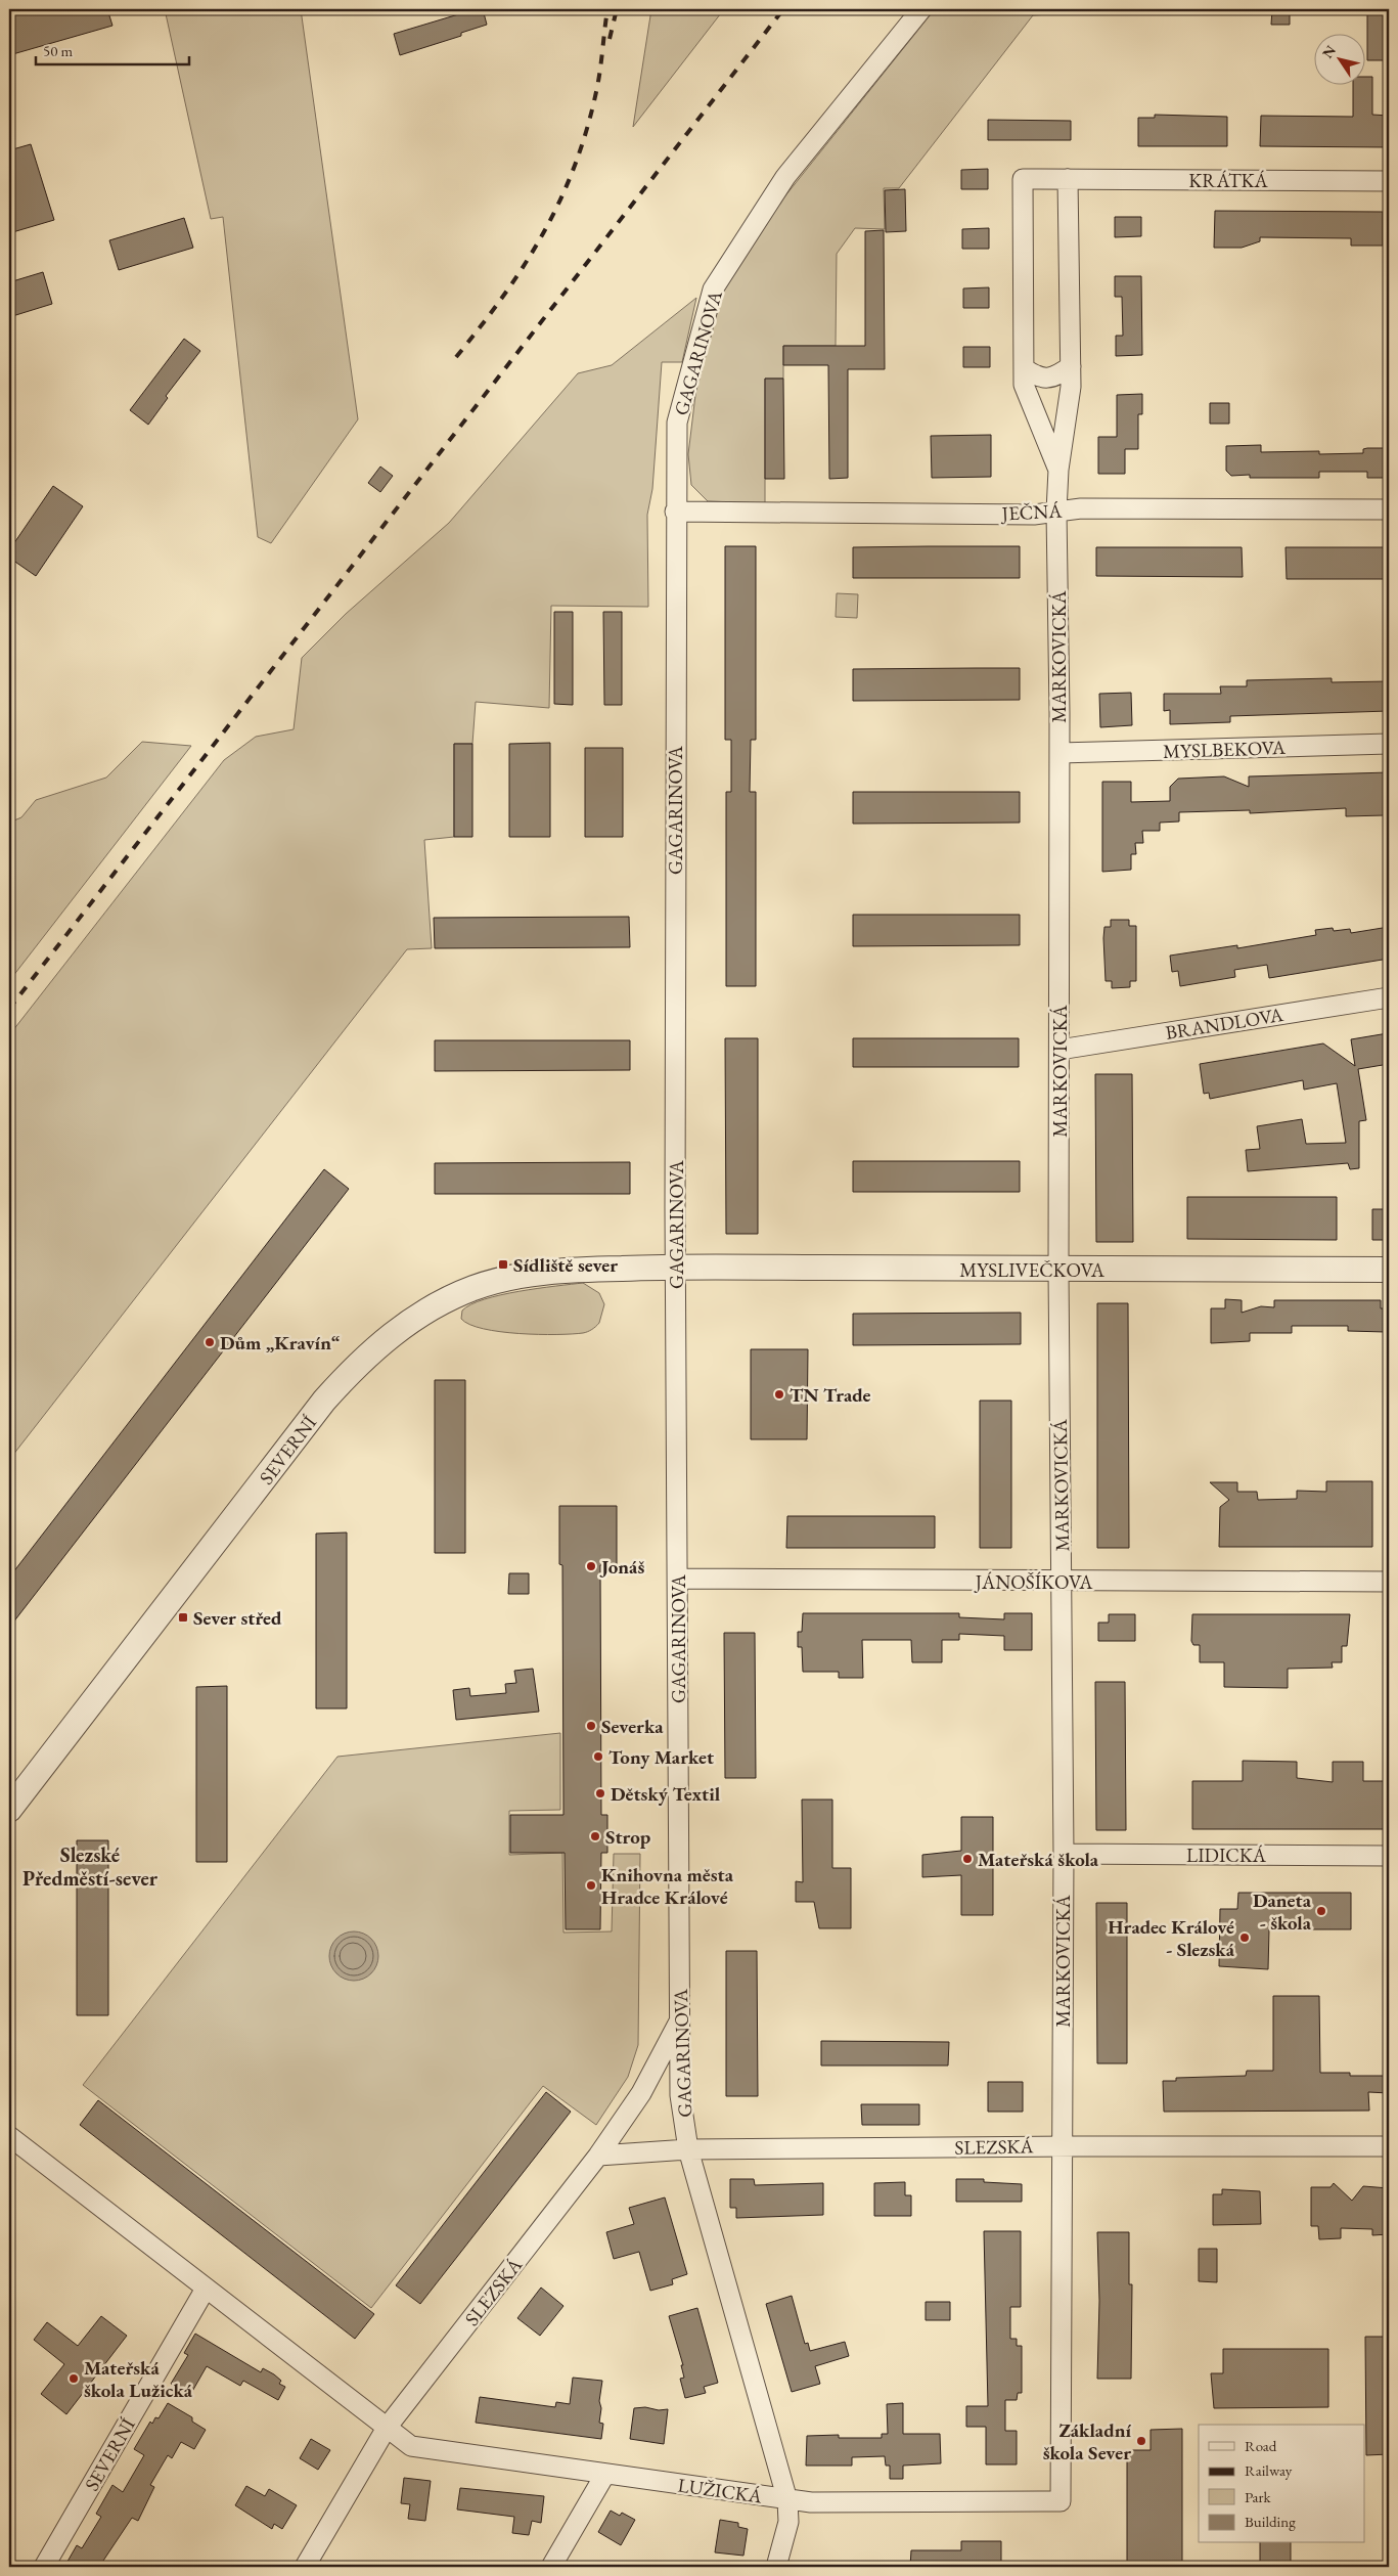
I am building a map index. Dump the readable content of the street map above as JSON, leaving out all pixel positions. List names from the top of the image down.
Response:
{
  "streets": {
    "street": [
      "KRÁTKÁ",
      "GAGARINOVA",
      "JEČNÁ",
      "MARKOVICKÁ",
      "MYSLBEKOVA",
      "BRANDLOVA",
      "MYSLIVEČKOVA",
      "SEVERNÍ",
      "JÁNOŠÍKOVA",
      "LIDICKÁ",
      "SLEZSKÁ",
      "LUŽICKÁ"
    ]
  },
  "crossings": [
    ["KRÁTKÁ", "MARKOVICKÁ"],
    ["GAGARINOVA", "JEČNÁ"],
    ["GAGARINOVA", "MYSLIVEČKOVA"],
    ["GAGARINOVA", "SEVERNÍ"],
    ["GAGARINOVA", "JÁNOŠÍKOVA"],
    ["GAGARINOVA", "SLEZSKÁ"],
    ["GAGARINOVA", "LUŽICKÁ"],
    ["JEČNÁ", "MARKOVICKÁ"],
    ["MARKOVICKÁ", "MYSLBEKOVA"],
    ["MARKOVICKÁ", "BRANDLOVA"],
    ["MARKOVICKÁ", "MYSLIVEČKOVA"],
    ["MARKOVICKÁ", "JÁNOŠÍKOVA"],
    ["MARKOVICKÁ", "LIDICKÁ"],
    ["MARKOVICKÁ", "SLEZSKÁ"],
    ["MARKOVICKÁ", "LUŽICKÁ"],
    ["MYSLIVEČKOVA", "SEVERNÍ"],
    ["SLEZSKÁ", "LUŽICKÁ"]
  ],
  "districts": ["Slezské Předměstí-sever"],
  "places": {
    "transit": ["Sídliště sever", "Sever střed"],
    "other": [
      "Dům „Kravín“",
      "TN Trade",
      "Jonáš",
      "Severka",
      "Tony Market",
      "Dětský Textil",
      "Strop",
      "Mateřská škola",
      "Knihovna města Hradce Králové",
      "Daneta - škola",
      "Hradec Králové - Slezská",
      "Mateřská škola Lužická",
      "Základní škola Sever"
    ]
  },
  "legend": [
    "Road",
    "Railway",
    "Park",
    "Building"
  ],
  "scale_bar": "50 m",
  "north": "top left"
}
